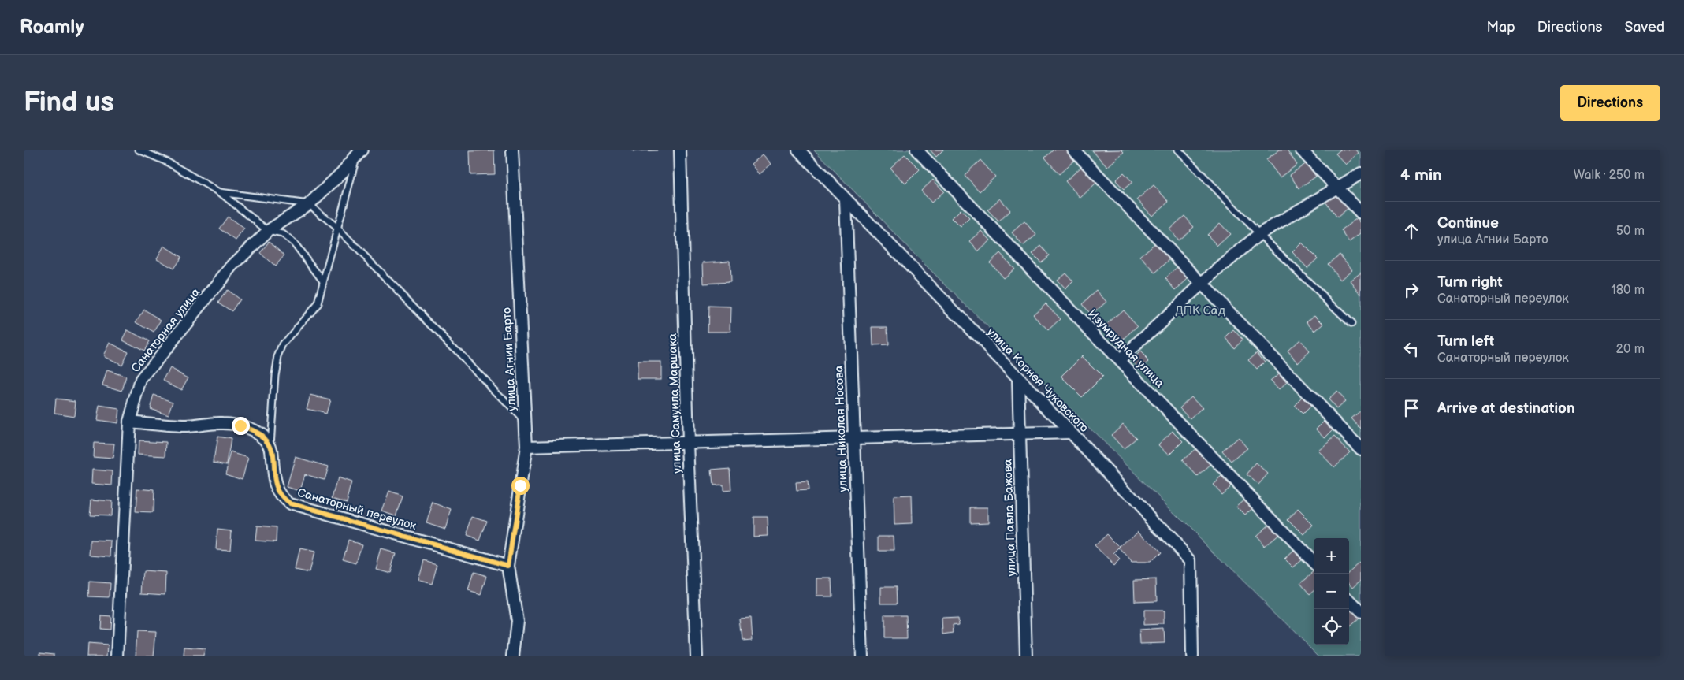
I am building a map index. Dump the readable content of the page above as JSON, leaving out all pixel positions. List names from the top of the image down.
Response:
{
  "streets": {
    "street": [
      "Санаторная улица",
      "Изумрудная улица",
      "улица Агнии Барто",
      "улица Корнея Чуковского",
      "улица Самуила Маршака",
      "улица Николая Носова",
      "Санаторный переулок",
      "улица Павла Бажова"
    ]
  },
  "crossings": [
    ["улица Агнии Барто", "Санаторный переулок"],
    ["улица Корнея Чуковского", "улица Николая Носова"],
    ["улица Корнея Чуковского", "улица Павла Бажова"]
  ],
  "parks": ["ДПК Сад"],
  "page": {
    "header": "Roamly",
    "nav": ["Map", "Directions", "Saved"],
    "buttons": "Directions",
    "title": "Find us",
    "heading": ["4 min", "Walk · 250 m"],
    "list": [
      ["Continue", "улица Агнии Барто", "50 m"],
      ["Turn right", "Санаторный переулок", "180 m"],
      ["Turn left", "Санаторный переулок", "20 m"],
      "Arrive at destination"
    ],
    "map_buttons": ["+", "−"]
  }
}
